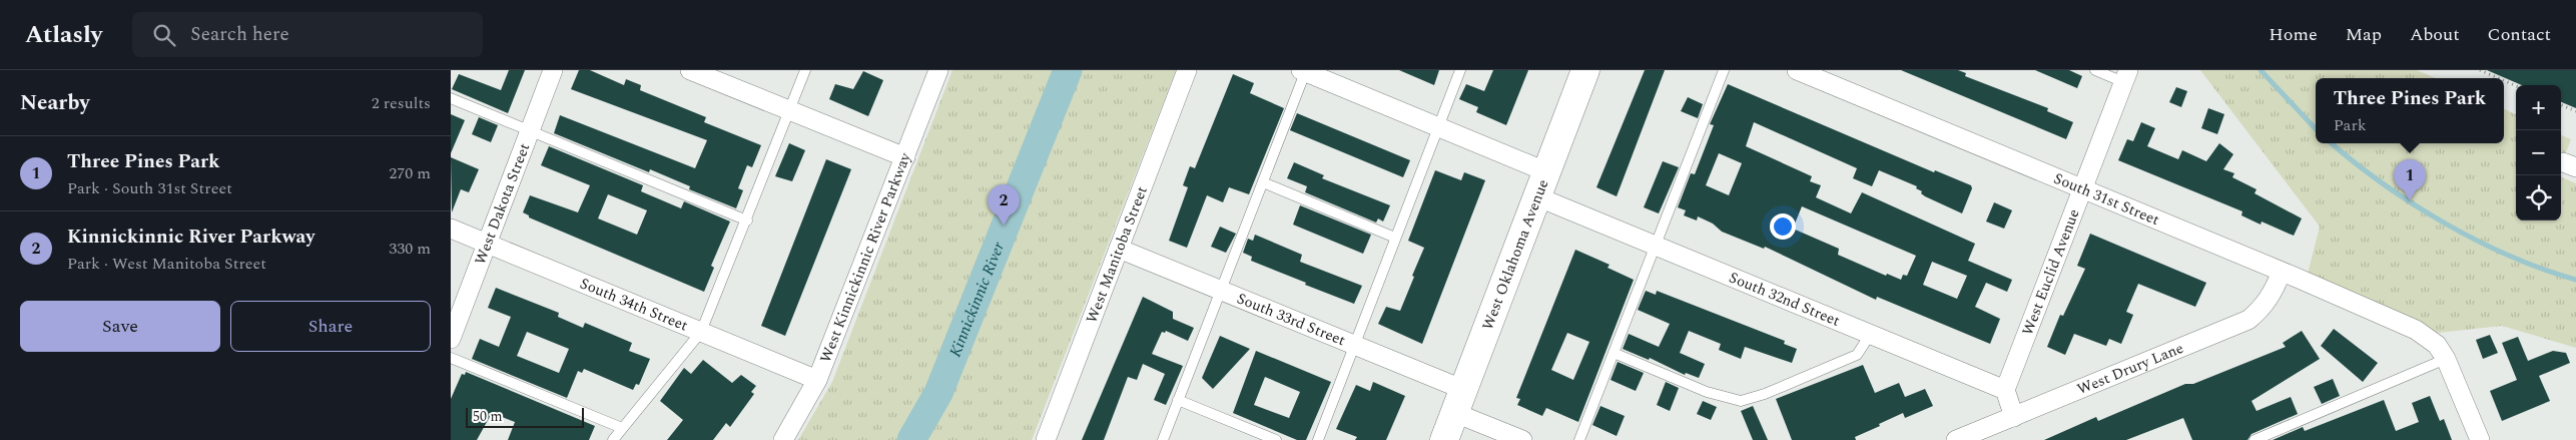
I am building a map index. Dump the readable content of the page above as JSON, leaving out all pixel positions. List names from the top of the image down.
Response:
{
  "streets": {
    "main road": ["West Oklahoma Avenue"],
    "street": [
      "South 31st Street",
      "West Dakota Street",
      "West Manitoba Street",
      "West Kinnickinnic River Parkway",
      "West Euclid Avenue",
      "South 32nd Street",
      "South 34th Street",
      "South 33rd Street",
      "West Drury Lane"
    ]
  },
  "crossings": [
    ["South 31st Street", "West Euclid Avenue"],
    ["South 31st Street", "West Drury Lane"],
    ["West Dakota Street", "South 34th Street"],
    ["West Oklahoma Avenue", "South 32nd Street"],
    ["West Oklahoma Avenue", "South 33rd Street"],
    ["West Manitoba Street", "South 33rd Street"],
    ["West Kinnickinnic River Parkway", "South 34th Street"],
    ["West Euclid Avenue", "South 32nd Street"]
  ],
  "water": ["Kinnickinnic River"],
  "scale_bar": "50 m",
  "page": {
    "header": "Atlasly",
    "search": "Search here",
    "nav": [
      "Home",
      "Map",
      "About",
      "Contact"
    ],
    "heading": ["Nearby", "2 results"],
    "popup": ["Three Pines Park", "Park"],
    "map_buttons": ["+", "−"],
    "list": [
      {
        "mark": "1",
        "name": "Three Pines Park",
        "note": "Park · South 31st Street",
        "value": "270 m"
      },
      {
        "mark": "2",
        "name": "Kinnickinnic River Parkway",
        "note": "Park · West Manitoba Street",
        "value": "330 m"
      }
    ],
    "pins": ["1", "2"],
    "buttons": ["Save", "Share"],
    "scale": "50 m"
  }
}
